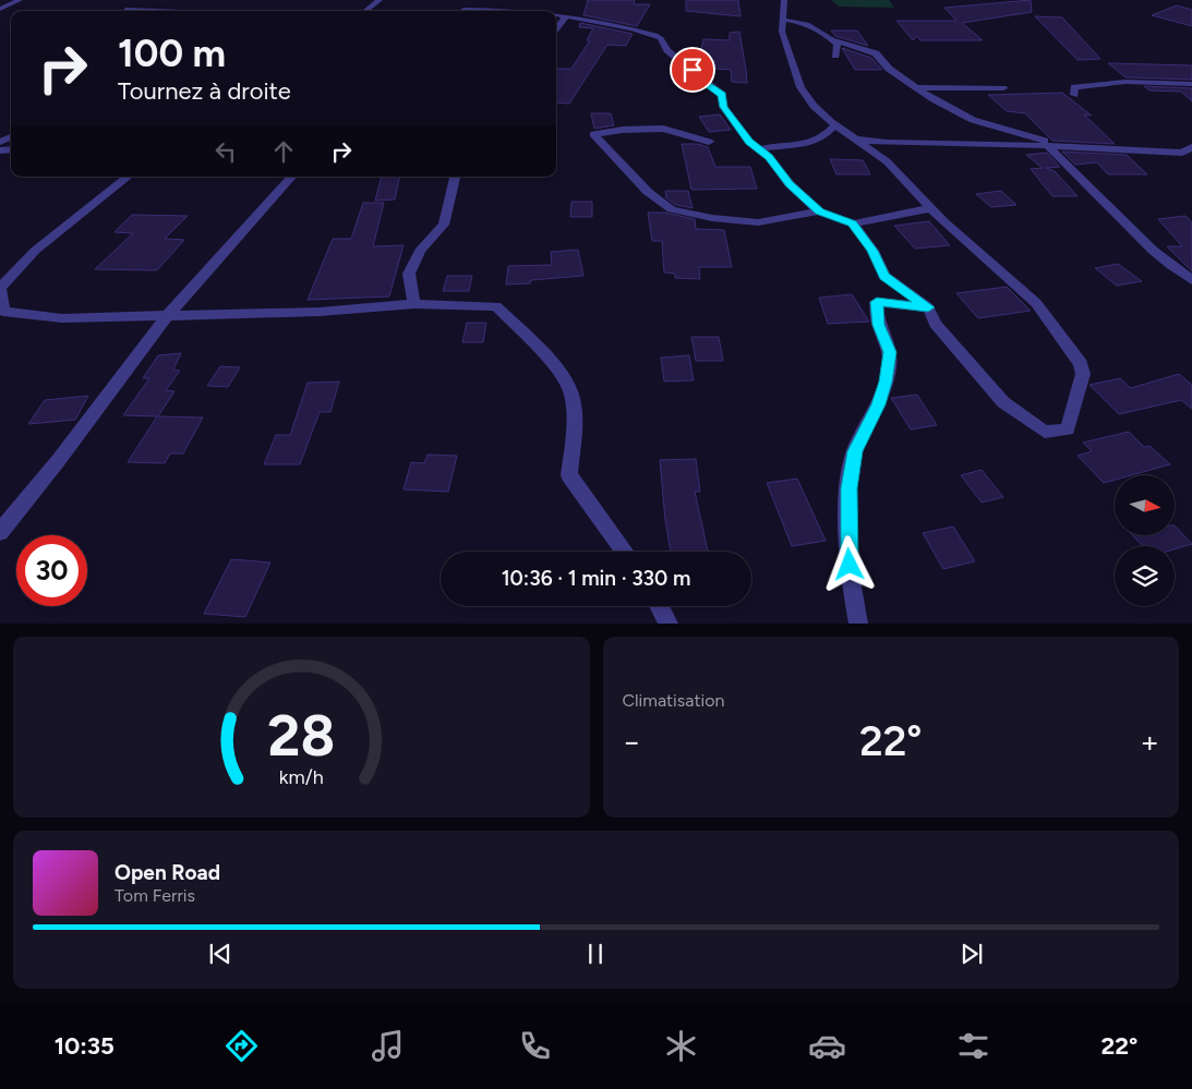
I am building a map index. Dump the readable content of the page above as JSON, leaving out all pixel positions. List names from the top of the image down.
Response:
{
  "north": "right",
  "page": {
    "turn": ["100 m", "Tournez à droite"],
    "limit": "30",
    "trip": "10:36 · 1 min · 330 m",
    "tile": "Climatisation",
    "heat": ["−", "22°", "+"],
    "song": ["Open Road", "Tom Ferris"],
    "tabs": ["10:35", "22°"],
    "gauge": ["28", "km/h"]
  }
}
